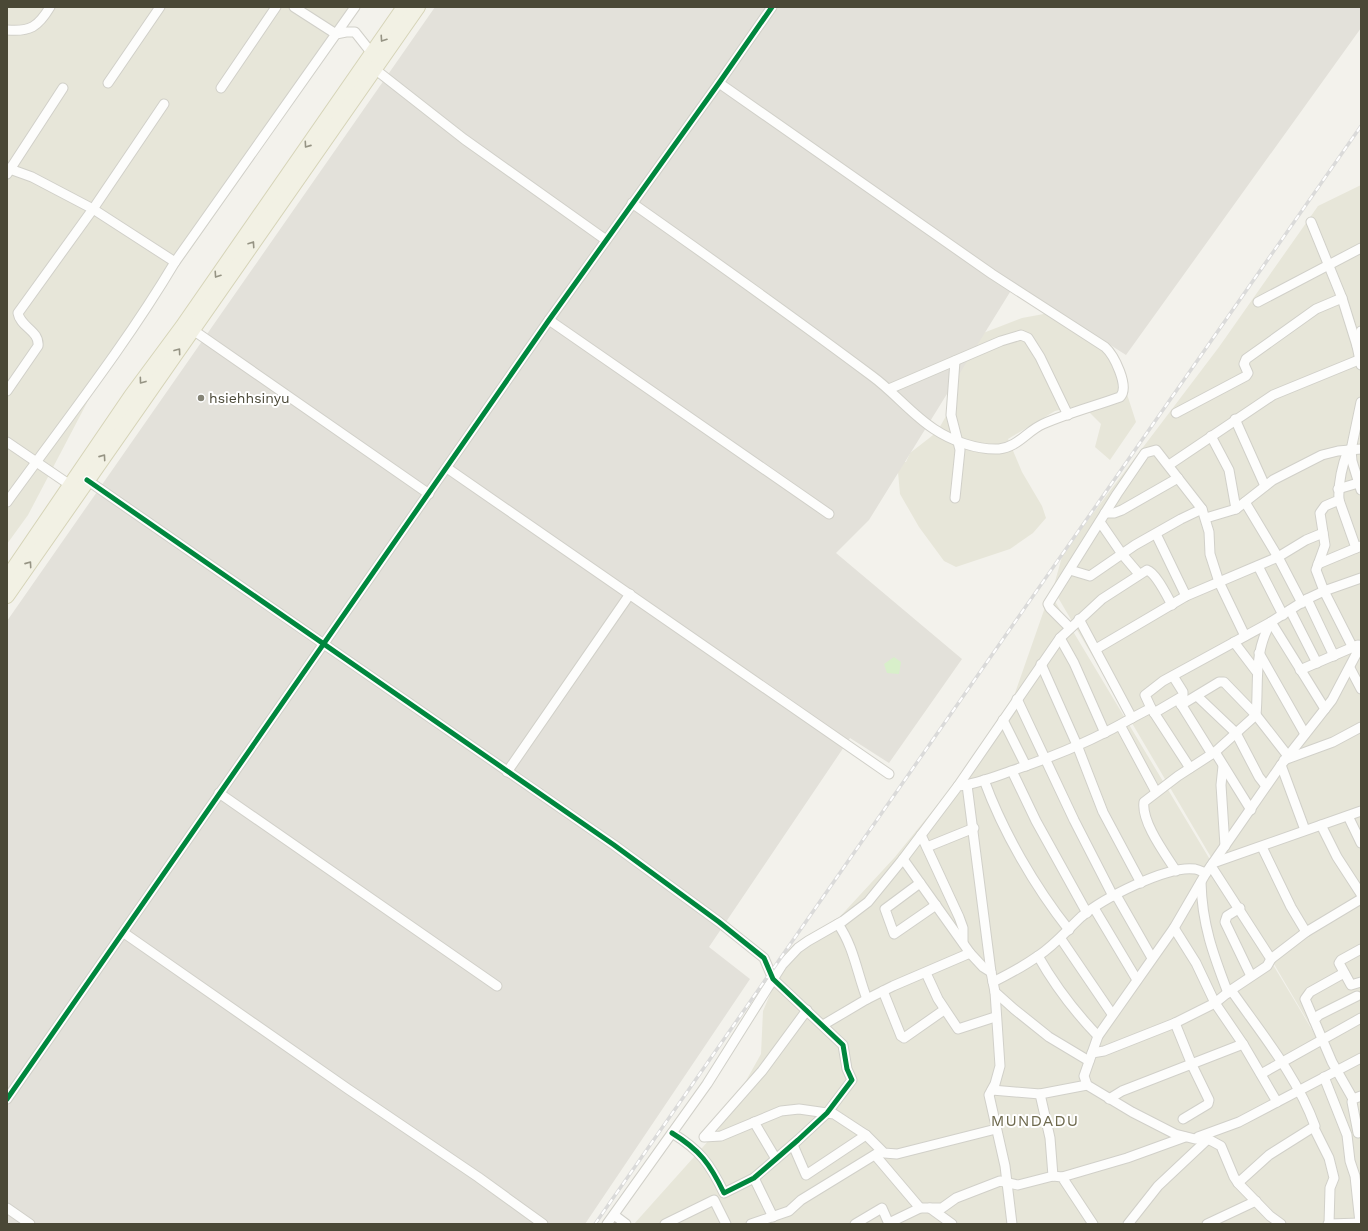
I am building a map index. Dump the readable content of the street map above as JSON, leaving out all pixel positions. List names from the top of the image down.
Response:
{
  "districts": ["MUNDADU"],
  "places": ["hsiehhsinyu"]
}
